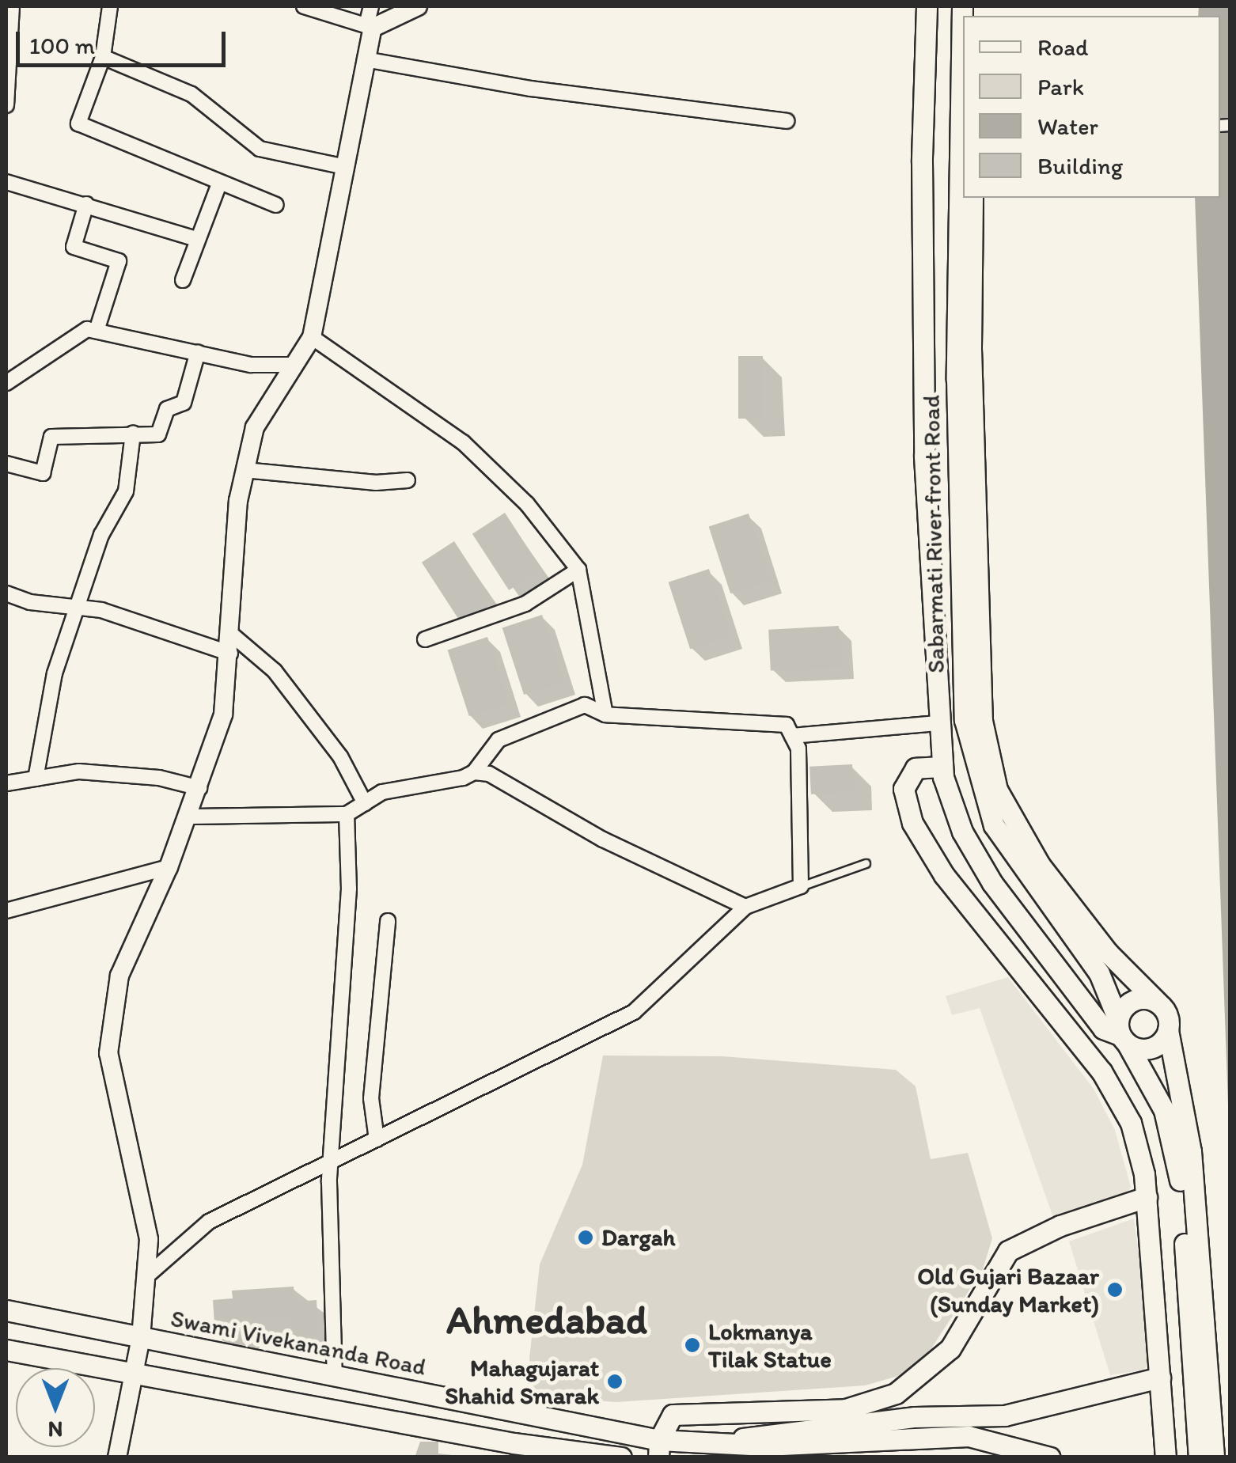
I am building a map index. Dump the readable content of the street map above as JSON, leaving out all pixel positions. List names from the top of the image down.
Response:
{
  "streets": {
    "main road": ["Sabarmati River front Road", "Swami Vivekananda Road"]
  },
  "districts": ["Ahmedabad"],
  "places": [
    "Dargah",
    "Old Gujari Bazaar (Sunday Market)",
    "Lokmanya Tilak Statue",
    "Mahagujarat Shahid Smarak"
  ],
  "legend": [
    "Road",
    "Park",
    "Water",
    "Building"
  ],
  "scale_bar": "100 m",
  "north": "bottom"
}
